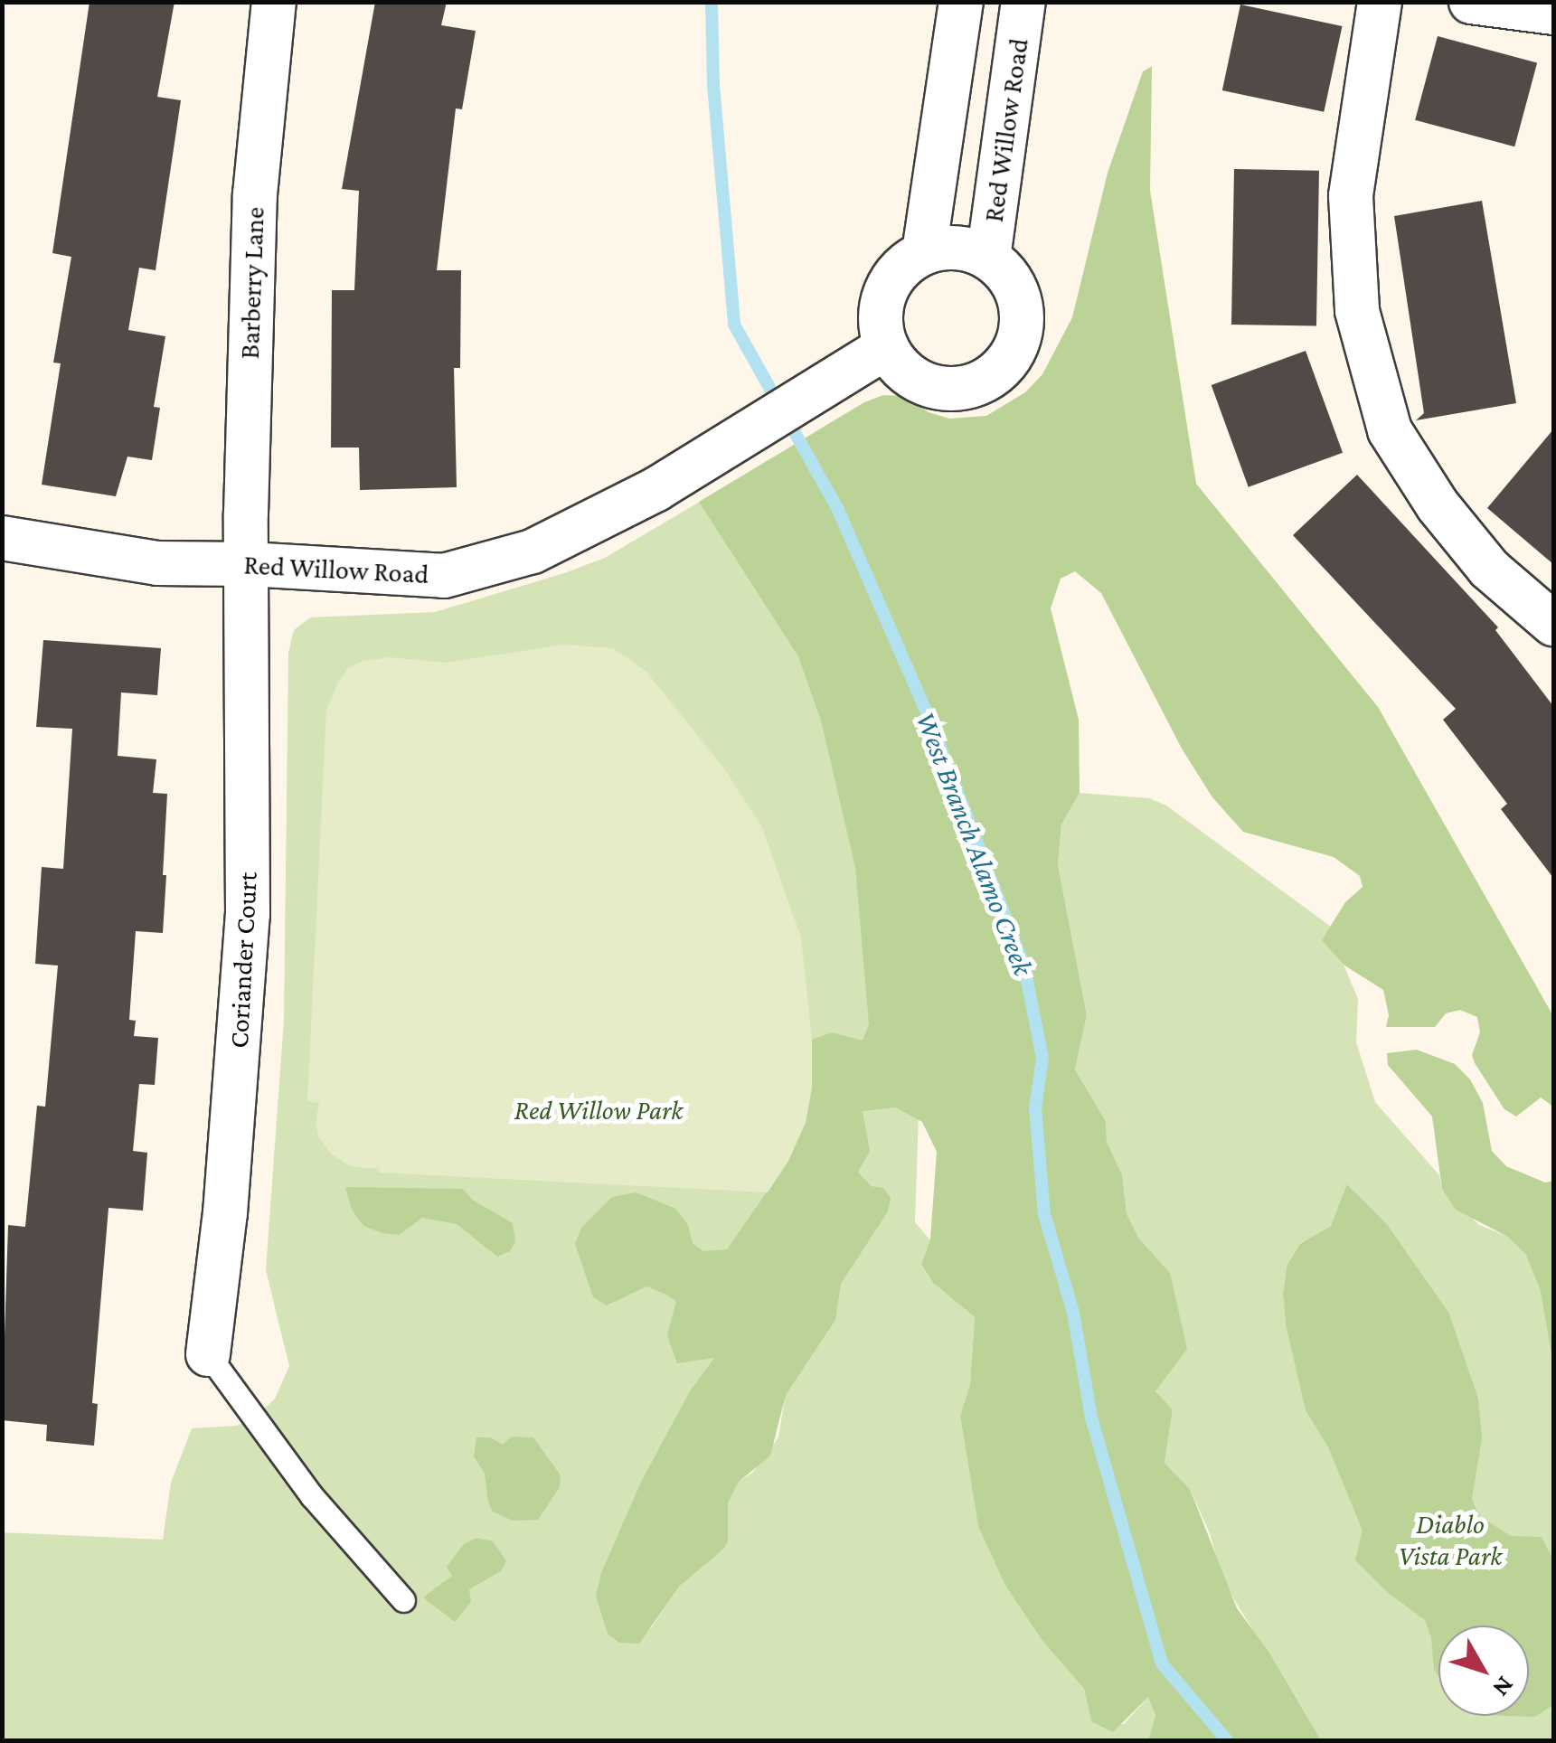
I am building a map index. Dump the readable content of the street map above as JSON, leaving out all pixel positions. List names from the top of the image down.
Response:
{
  "streets": {
    "street": ["Red Willow Road", "Barberry Lane", "Coriander Court"]
  },
  "crossings": [
    ["Red Willow Road", "Barberry Lane"],
    ["Red Willow Road", "Coriander Court"],
    ["Barberry Lane", "Coriander Court"]
  ],
  "water": ["West Branch Alamo Creek"],
  "parks": ["Red Willow Park", "Diablo Vista Park"],
  "north": "bottom right"
}
